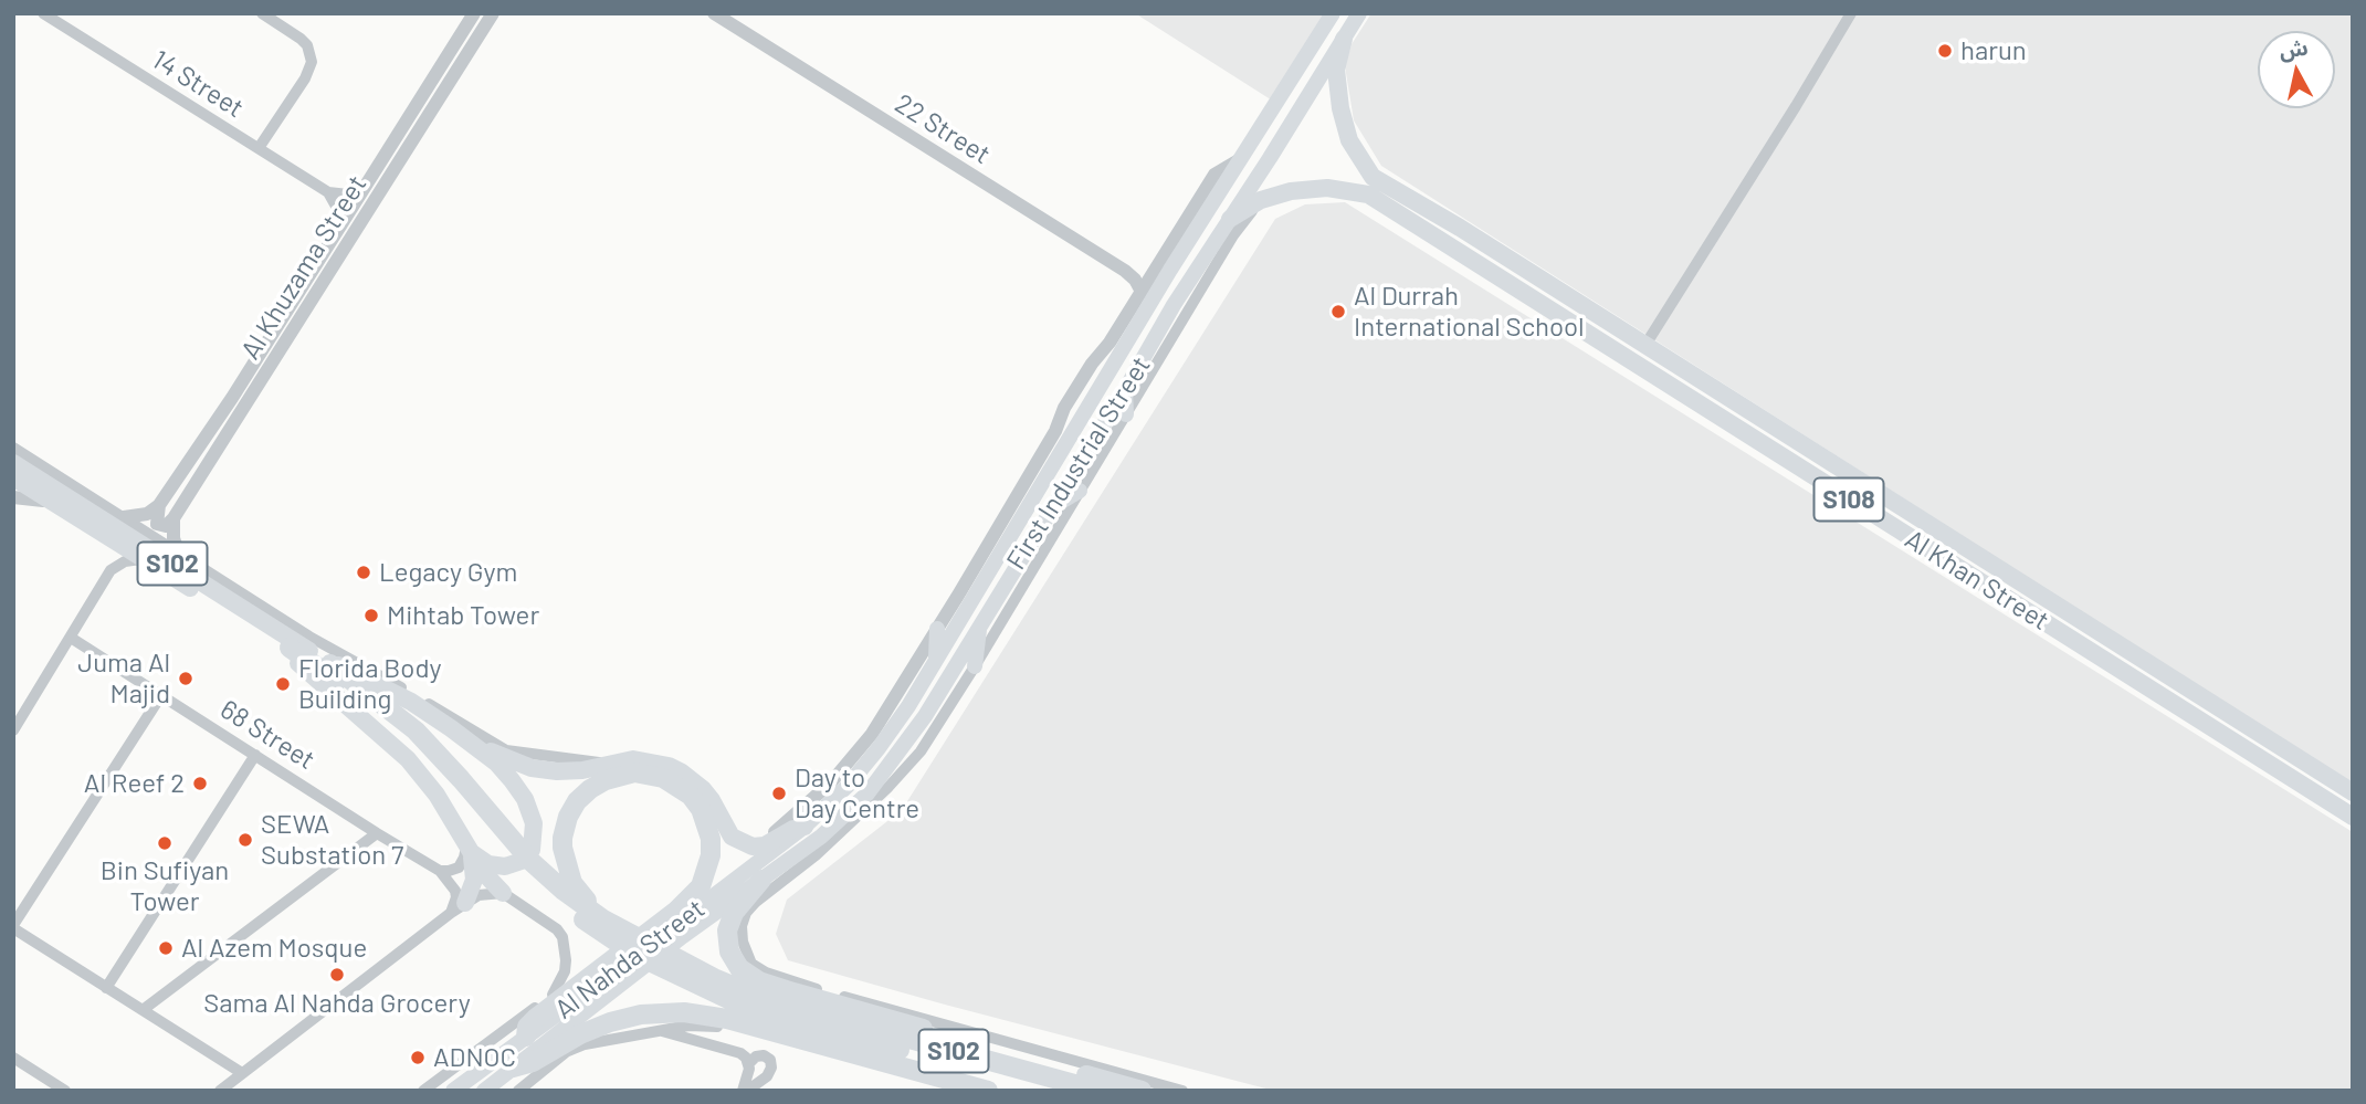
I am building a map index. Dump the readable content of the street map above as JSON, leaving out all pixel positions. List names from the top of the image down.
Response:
{
  "streets": {
    "highway": ["S102"],
    "main road": [
      "First Industrial Street",
      "S108",
      "Al Khan Street",
      "Al Nahda Street"
    ],
    "street": [
      "14 Street",
      "22 Street",
      "Al Khuzama Street",
      "68 Street"
    ]
  },
  "crossings": [
    ["First Industrial Street", "Al Nahda Street"]
  ],
  "places": [
    "harun",
    "Al Durrah International School",
    "Legacy Gym",
    "Mihtab Tower",
    "Juma Al Majid",
    "Florida Body Building",
    "Al Reef 2",
    "Day to Day Centre",
    "SEWA Substation 7",
    "Bin Sufiyan Tower",
    "Al Azem Mosque",
    "Sama Al Nahda Grocery",
    "ADNOC"
  ],
  "north": "top"
}
